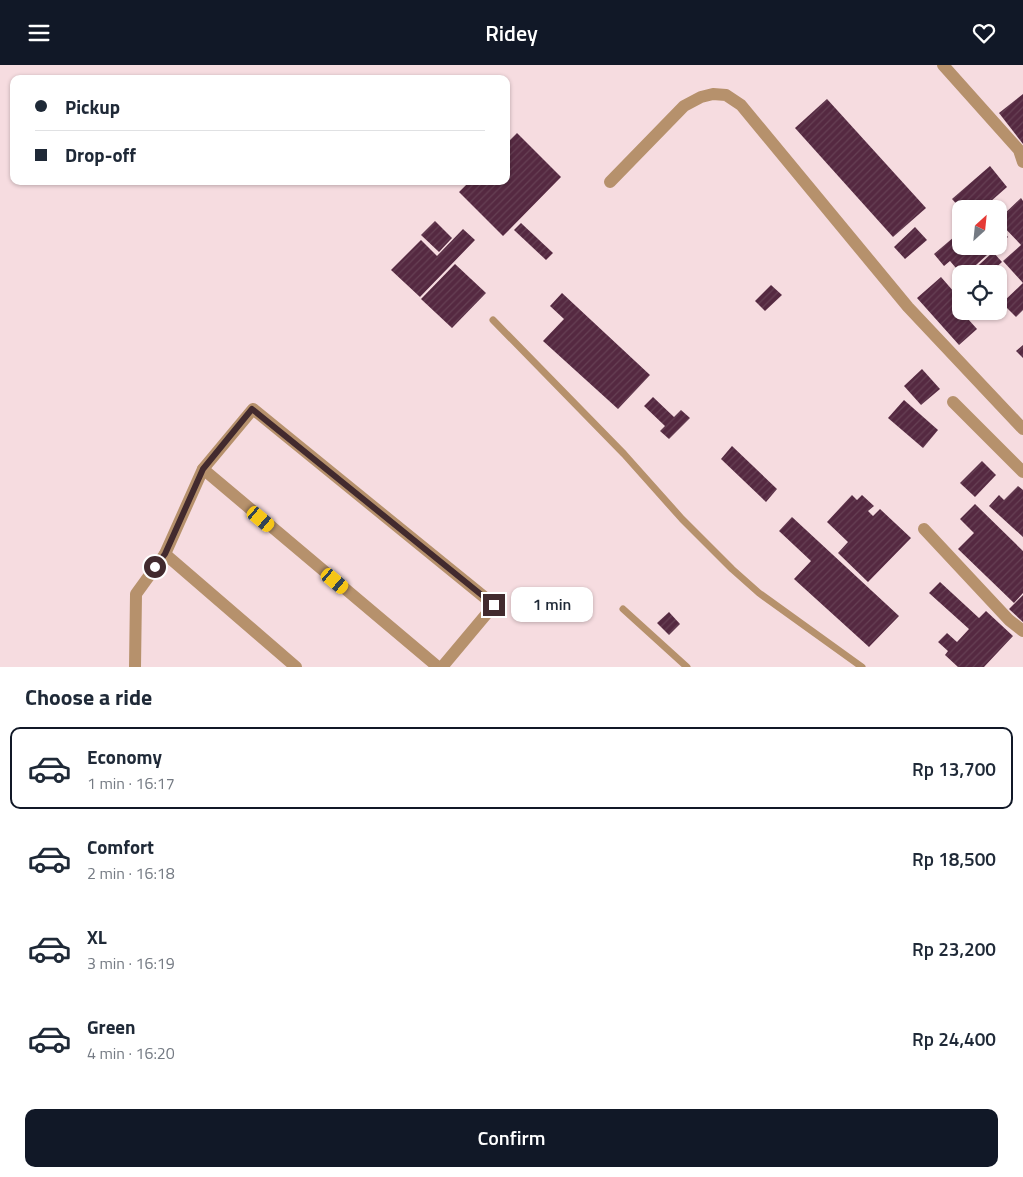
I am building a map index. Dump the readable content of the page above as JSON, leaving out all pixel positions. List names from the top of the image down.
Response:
{
  "north": "top right",
  "page": {
    "header": "Ridey",
    "banner": ["Pickup", "Drop-off"],
    "bubble": "1 min",
    "heading": "Choose a ride",
    "list": [
      {
        "name": "Economy",
        "note": "1 min · 16:17",
        "value": "Rp 13,700"
      },
      {
        "name": "Comfort",
        "note": "2 min · 16:18",
        "value": "Rp 18,500"
      },
      {
        "name": "XL",
        "note": "3 min · 16:19",
        "value": "Rp 23,200"
      },
      {
        "name": "Green",
        "note": "4 min · 16:20",
        "value": "Rp 24,400"
      }
    ],
    "buttons": "Confirm"
  }
}
